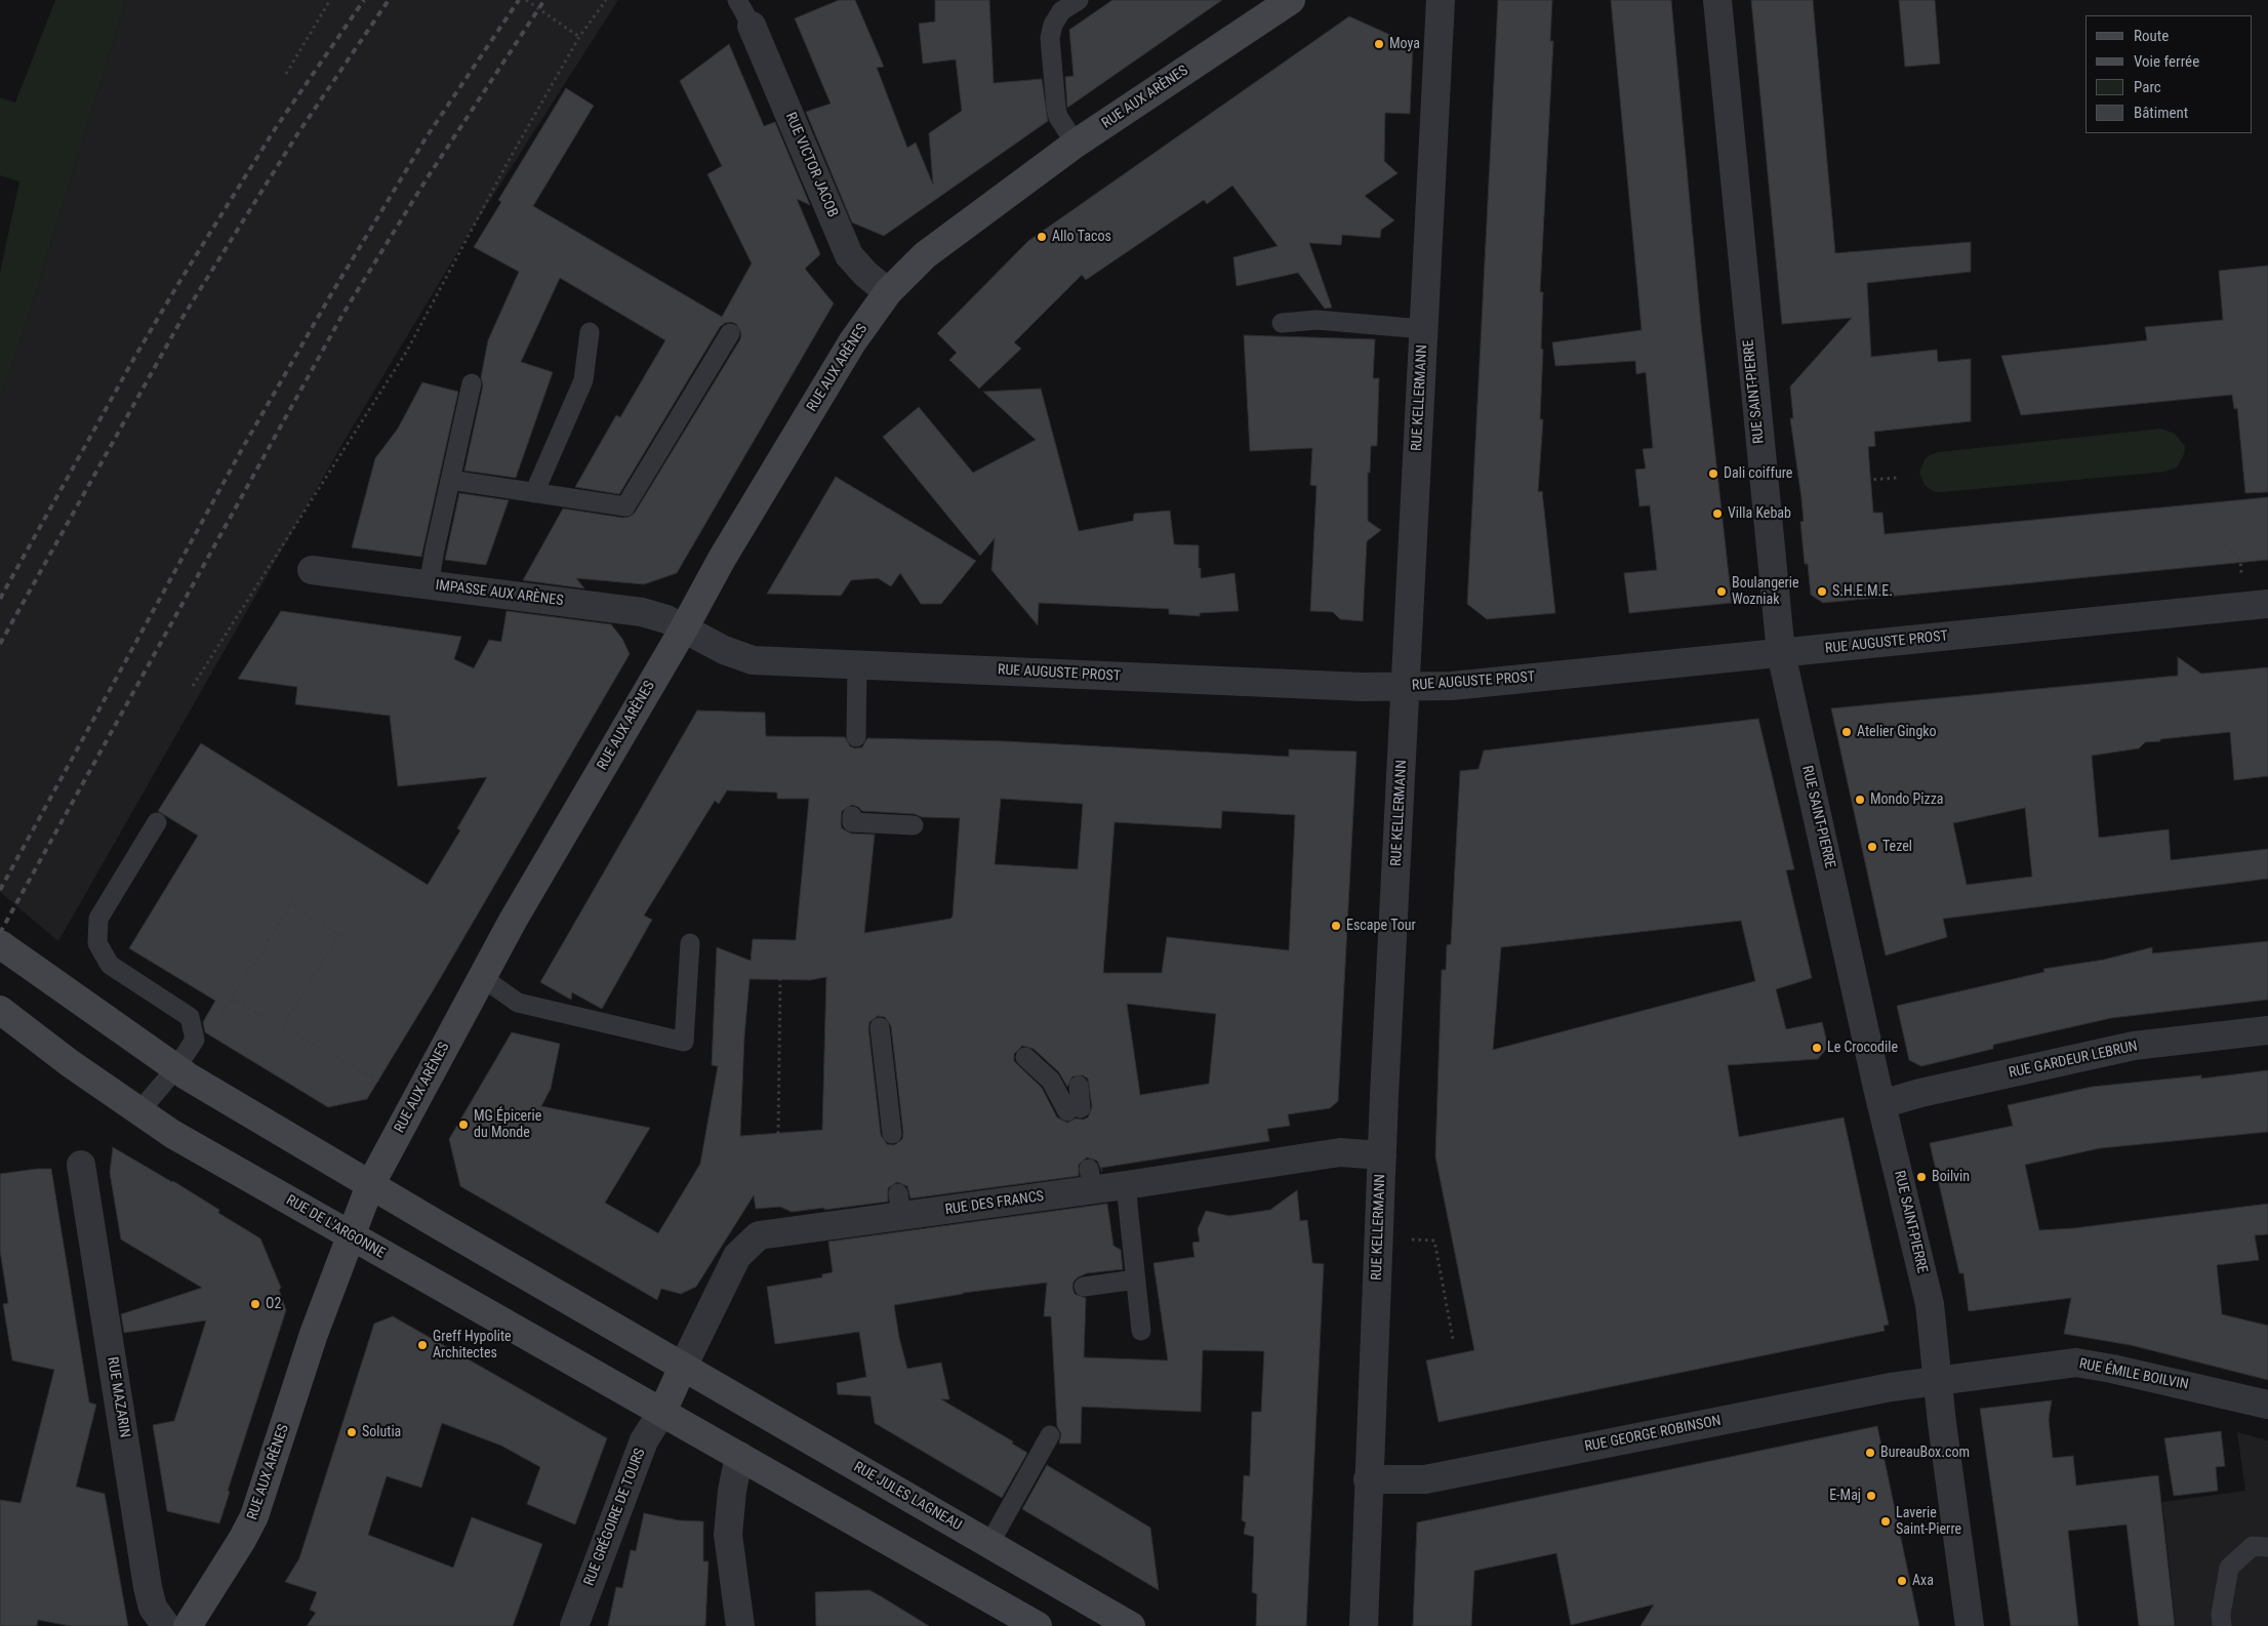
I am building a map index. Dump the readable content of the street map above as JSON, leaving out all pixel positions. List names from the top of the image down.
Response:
{
  "streets": {
    "main road": ["RUE AUX ARÈNES", "RUE DE L'ARGONNE", "RUE JULES LAGNEAU"],
    "street": [
      "RUE VICTOR JACOB",
      "RUE SAINT-PIERRE",
      "RUE KELLERMANN",
      "IMPASSE AUX ARÈNES",
      "RUE AUGUSTE PROST",
      "RUE GARDEUR LEBRUN",
      "RUE DES FRANCS",
      "RUE ÉMILE BOILVIN",
      "RUE MAZARIN",
      "RUE GEORGE ROBINSON",
      "RUE GRÉGOIRE DE TOURS"
    ]
  },
  "crossings": [
    ["RUE AUX ARÈNES", "RUE VICTOR JACOB"],
    ["RUE AUX ARÈNES", "IMPASSE AUX ARÈNES"],
    ["RUE AUX ARÈNES", "RUE AUGUSTE PROST"],
    ["RUE AUX ARÈNES", "RUE DE L'ARGONNE"],
    ["RUE SAINT-PIERRE", "RUE AUGUSTE PROST"],
    ["RUE SAINT-PIERRE", "RUE GARDEUR LEBRUN"],
    ["RUE SAINT-PIERRE", "RUE ÉMILE BOILVIN"],
    ["RUE SAINT-PIERRE", "RUE GEORGE ROBINSON"],
    ["RUE KELLERMANN", "RUE AUGUSTE PROST"],
    ["RUE KELLERMANN", "RUE DES FRANCS"],
    ["RUE KELLERMANN", "RUE GEORGE ROBINSON"],
    ["IMPASSE AUX ARÈNES", "RUE AUGUSTE PROST"],
    ["RUE DES FRANCS", "RUE JULES LAGNEAU"],
    ["RUE DE L'ARGONNE", "RUE GRÉGOIRE DE TOURS"],
    ["RUE ÉMILE BOILVIN", "RUE GEORGE ROBINSON"]
  ],
  "places": [
    "Moya",
    "Allo Tacos",
    "Dali coiffure",
    "Villa Kebab",
    "Boulangerie Wozniak",
    "S.H.E.M.E.",
    "Atelier Gingko",
    "Mondo Pizza",
    "Tezel",
    "Escape Tour",
    "Le Crocodile",
    "MG Épicerie du Monde",
    "Boilvin",
    "O2",
    "Greff Hypolite Architectes",
    "Solutia",
    "BureauBox.com",
    "E-Maj",
    "Laverie Saint-Pierre",
    "Axa"
  ],
  "legend": [
    "Route",
    "Voie ferrée",
    "Parc",
    "Bâtiment"
  ]
}
